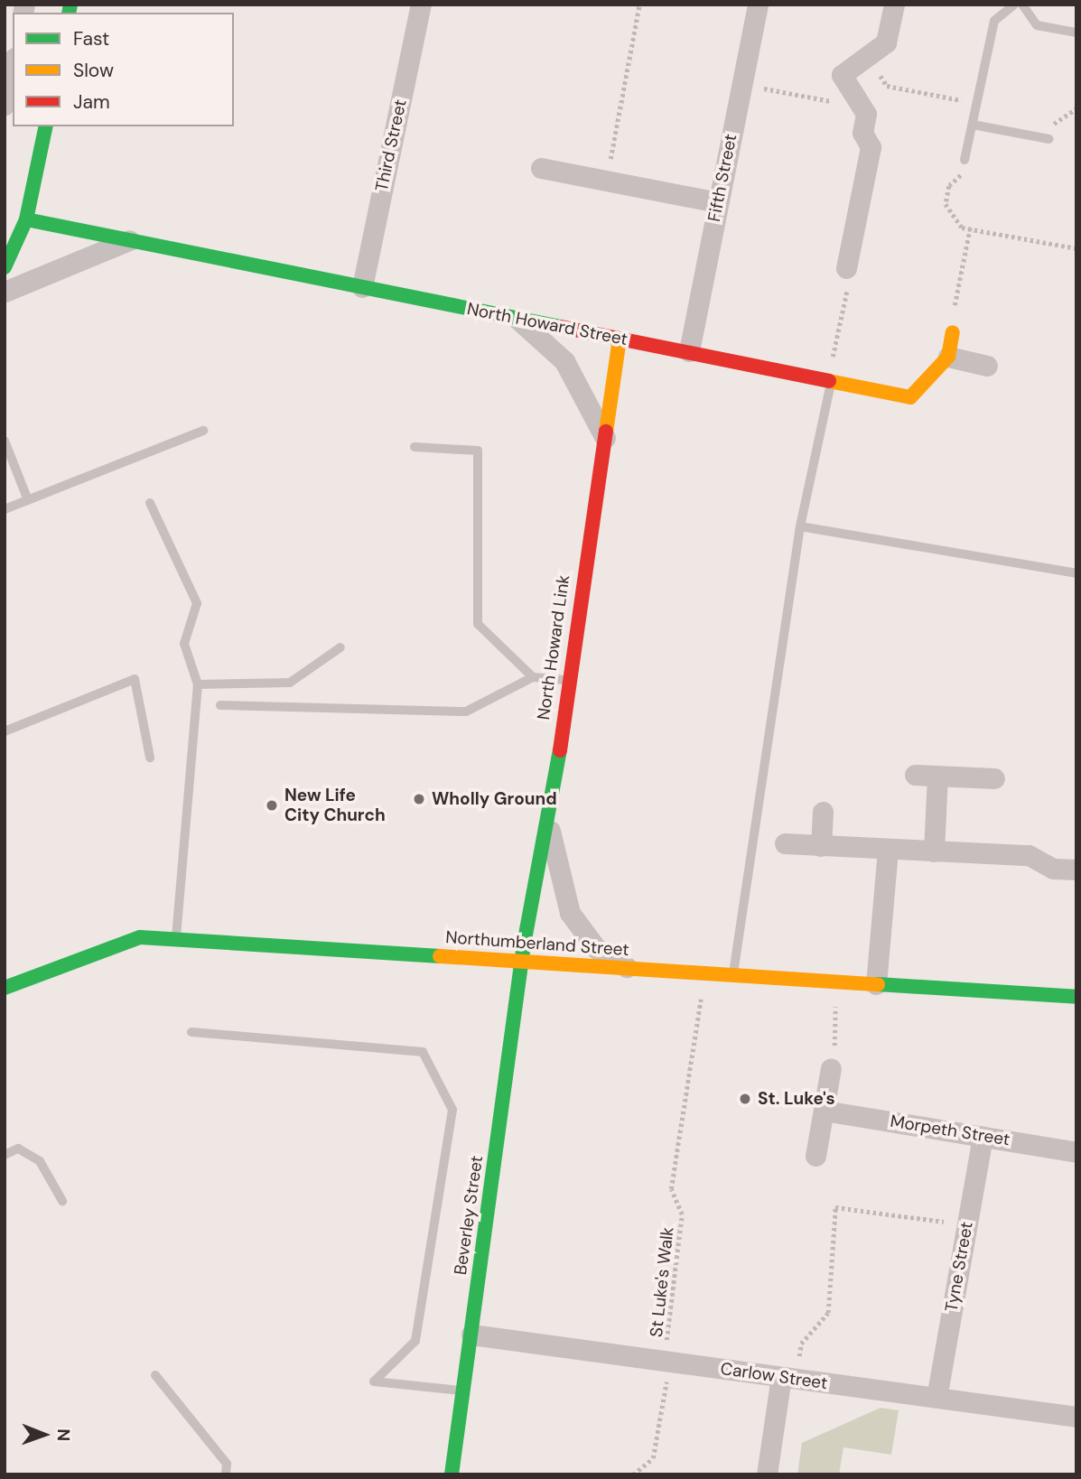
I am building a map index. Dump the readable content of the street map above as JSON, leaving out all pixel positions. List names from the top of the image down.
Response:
{
  "streets": {
    "street": [
      "Third Street",
      "Fifth Street",
      "North Howard Street",
      "North Howard Link",
      "Northumberland Street",
      "Morpeth Street",
      "Beverley Street",
      "Tyne Street",
      "Carlow Street"
    ],
    "path": ["St Luke's Walk"]
  },
  "crossings": [
    ["Third Street", "North Howard Street"],
    ["Fifth Street", "North Howard Street"],
    ["North Howard Street", "North Howard Link"],
    ["North Howard Link", "Northumberland Street"],
    ["North Howard Link", "Beverley Street"],
    ["Northumberland Street", "Beverley Street"],
    ["Northumberland Street", "St Luke's Walk"],
    ["Morpeth Street", "Tyne Street"],
    ["Beverley Street", "Carlow Street"],
    ["Tyne Street", "Carlow Street"],
    ["St Luke's Walk", "Carlow Street"]
  ],
  "places": ["Wholly Ground", "New Life City Church", "St. Luke's"],
  "legend": ["Fast", "Slow", "Jam"],
  "north": "right"
}
